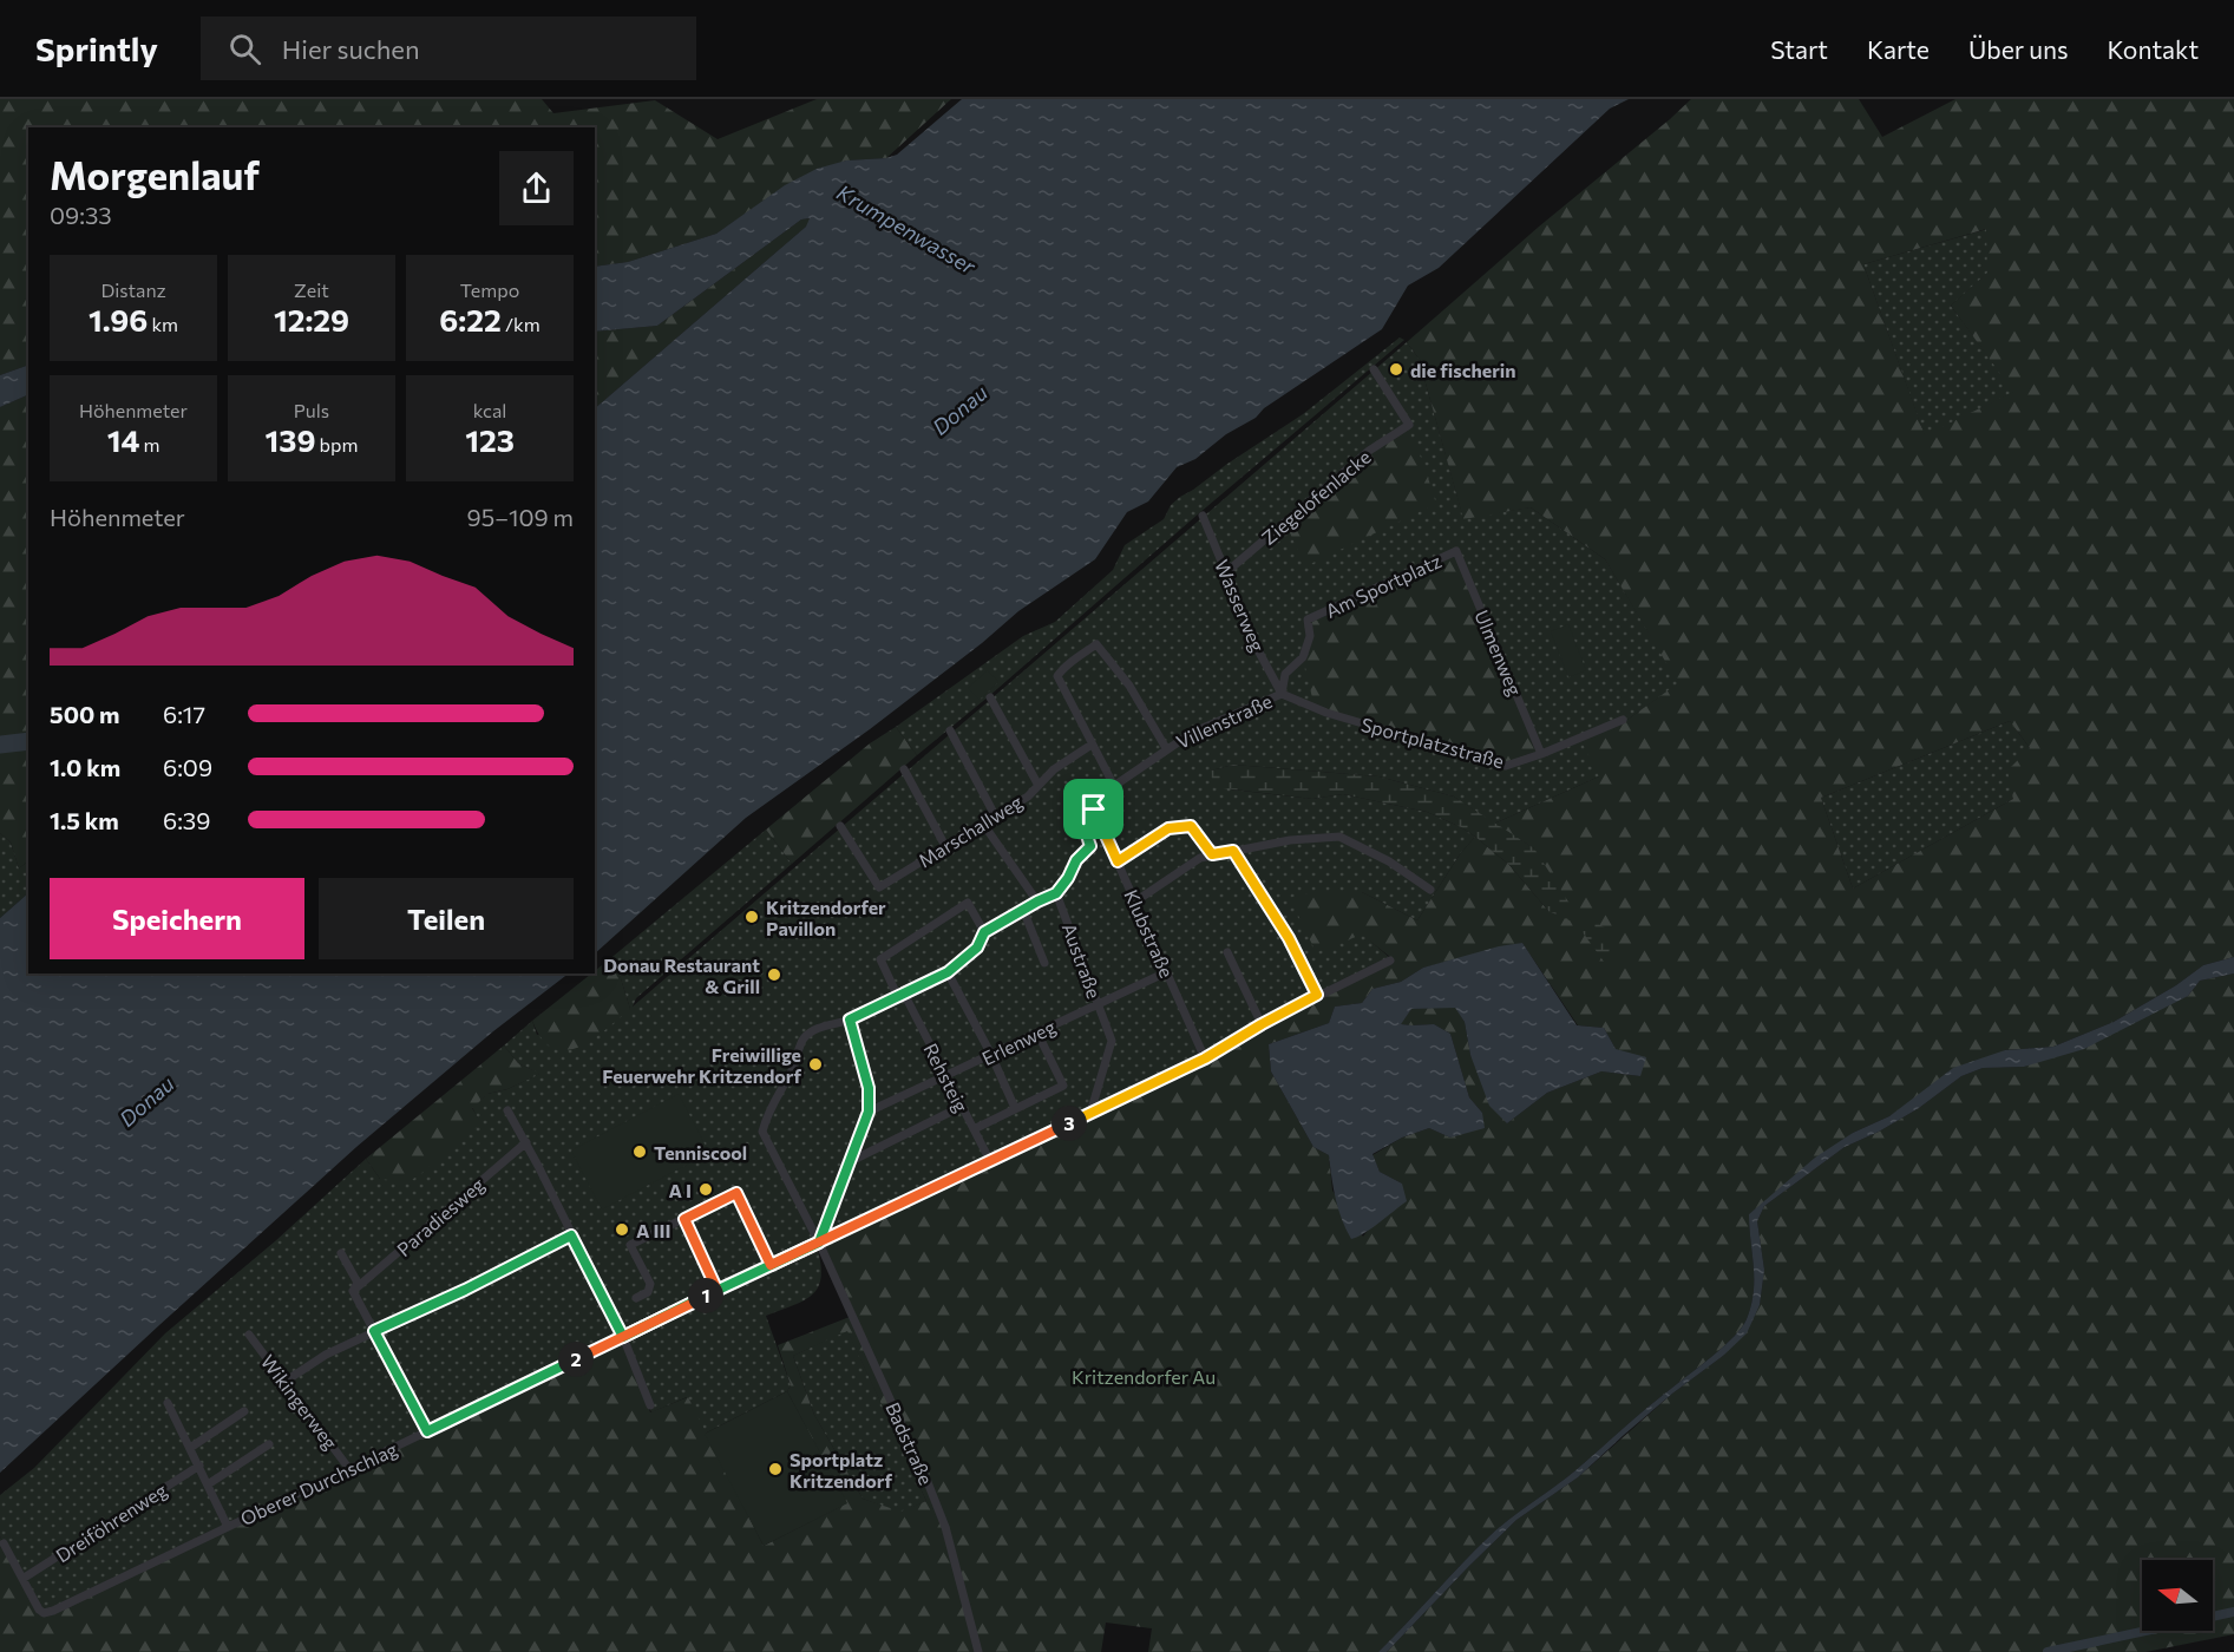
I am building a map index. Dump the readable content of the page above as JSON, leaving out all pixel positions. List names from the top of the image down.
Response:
{
  "streets": {
    "street": [
      "Ziegelofenlacke",
      "Am Sportplatz",
      "Wasserweg",
      "Ulmenweg",
      "Villenstraße",
      "Sportplatzstraße",
      "Marschallweg",
      "Klubstraße",
      "Austraße",
      "Erlenweg",
      "Rehsteig",
      "Paradiesweg",
      "Wikingerweg",
      "Badstraße",
      "Oberer Durchschlag",
      "Dreiföhrenweg"
    ]
  },
  "crossings": [
    ["Ziegelofenlacke", "Wasserweg"],
    ["Am Sportplatz", "Wasserweg"],
    ["Am Sportplatz", "Ulmenweg"],
    ["Am Sportplatz", "Villenstraße"],
    ["Am Sportplatz", "Sportplatzstraße"],
    ["Wasserweg", "Villenstraße"],
    ["Wasserweg", "Sportplatzstraße"],
    ["Ulmenweg", "Sportplatzstraße"],
    ["Villenstraße", "Sportplatzstraße"],
    ["Klubstraße", "Erlenweg"],
    ["Klubstraße", "Oberer Durchschlag"],
    ["Austraße", "Erlenweg"],
    ["Austraße", "Oberer Durchschlag"],
    ["Erlenweg", "Rehsteig"],
    ["Rehsteig", "Oberer Durchschlag"],
    ["Wikingerweg", "Oberer Durchschlag"],
    ["Badstraße", "Oberer Durchschlag"],
    ["Oberer Durchschlag", "Dreiföhrenweg"]
  ],
  "water": ["Krumpenwasser", "Donau"],
  "parks": ["Kritzendorfer Au"],
  "places": [
    "die fischerin",
    "Kritzendorfer Pavillon",
    "Donau Restaurant & Grill",
    "Freiwillige Feuerwehr Kritzendorf",
    "Tenniscool",
    "A I",
    "A III",
    "Sportplatz Kritzendorf"
  ],
  "north": "left",
  "page": {
    "header": "Sprintly",
    "search": "Hier suchen",
    "nav": [
      "Start",
      "Karte",
      "Über uns",
      "Kontakt"
    ],
    "heading": ["Morgenlauf", "09:33"],
    "stats": [
      ["Distanz", "1.96 km"],
      ["Zeit", "12:29"],
      ["Tempo", "6:22 /km"],
      ["Höhenmeter", "14 m"],
      ["Puls", "139 bpm"],
      ["kcal", "123"]
    ],
    "chart": ["Höhenmeter", "95–109 m"],
    "list": [
      {
        "name": "500 m",
        "note": "6:17"
      },
      {
        "name": "1.0 km",
        "note": "6:09"
      },
      {
        "name": "1.5 km",
        "note": "6:39"
      }
    ],
    "buttons": ["Speichern", "Teilen"],
    "pins": ["3", "1", "2"]
  }
}
